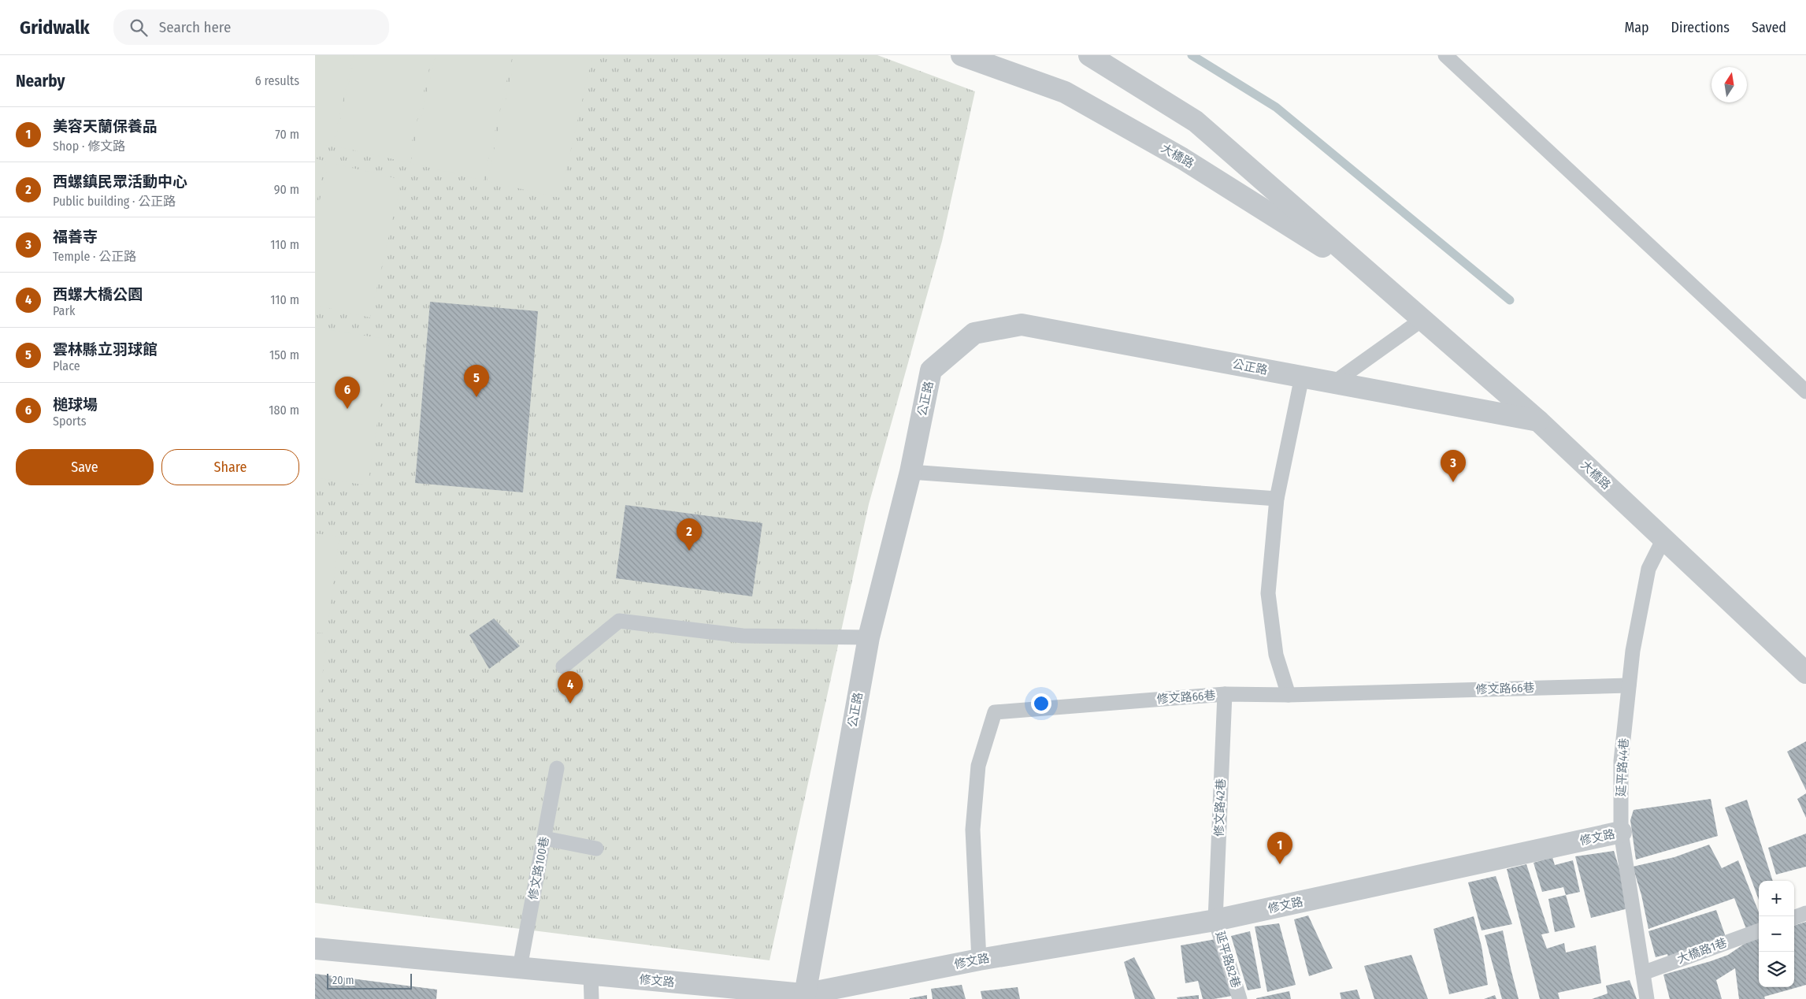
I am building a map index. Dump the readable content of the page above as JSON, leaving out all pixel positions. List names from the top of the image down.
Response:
{
  "streets": {
    "street": ["大橋路", "公正路", "修文路"],
    "lane": [
      "修文路66巷",
      "延平路44巷",
      "修文路42巷",
      "修文路100巷",
      "大橋路1巷",
      "延平路82巷"
    ]
  },
  "crossings": [
    ["大橋路", "公正路"],
    ["大橋路", "延平路44巷"],
    ["公正路", "修文路"],
    ["修文路66巷", "延平路44巷"],
    ["修文路66巷", "修文路42巷"],
    ["修文路66巷", "修文路"],
    ["延平路44巷", "修文路"],
    ["延平路44巷", "大橋路1巷"],
    ["修文路42巷", "修文路"],
    ["修文路42巷", "延平路82巷"],
    ["修文路", "修文路100巷"],
    ["修文路", "延平路82巷"]
  ],
  "scale_bar": "20 m",
  "north": "top",
  "page": {
    "header": "Gridwalk",
    "search": "Search here",
    "nav": ["Map", "Directions", "Saved"],
    "heading": ["Nearby", "6 results"],
    "list": [
      {
        "mark": "1",
        "name": "美容天蘭保養品",
        "note": "Shop · 修文路",
        "value": "70 m"
      },
      {
        "mark": "2",
        "name": "西螺鎮民眾活動中心",
        "note": "Public building · 公正路",
        "value": "90 m"
      },
      {
        "mark": "3",
        "name": "福善寺",
        "note": "Temple · 公正路",
        "value": "110 m"
      },
      {
        "mark": "4",
        "name": "西螺大橋公園",
        "note": "Park",
        "value": "110 m"
      },
      {
        "mark": "5",
        "name": "雲林縣立羽球館",
        "note": "Place",
        "value": "150 m"
      },
      {
        "mark": "6",
        "name": "槌球場",
        "note": "Sports",
        "value": "180 m"
      }
    ],
    "pins": [
      "5",
      "6",
      "3",
      "2",
      "4",
      "1"
    ],
    "buttons": ["Save", "Share"],
    "map_buttons": ["+", "−"],
    "scale": "20 m"
  }
}
